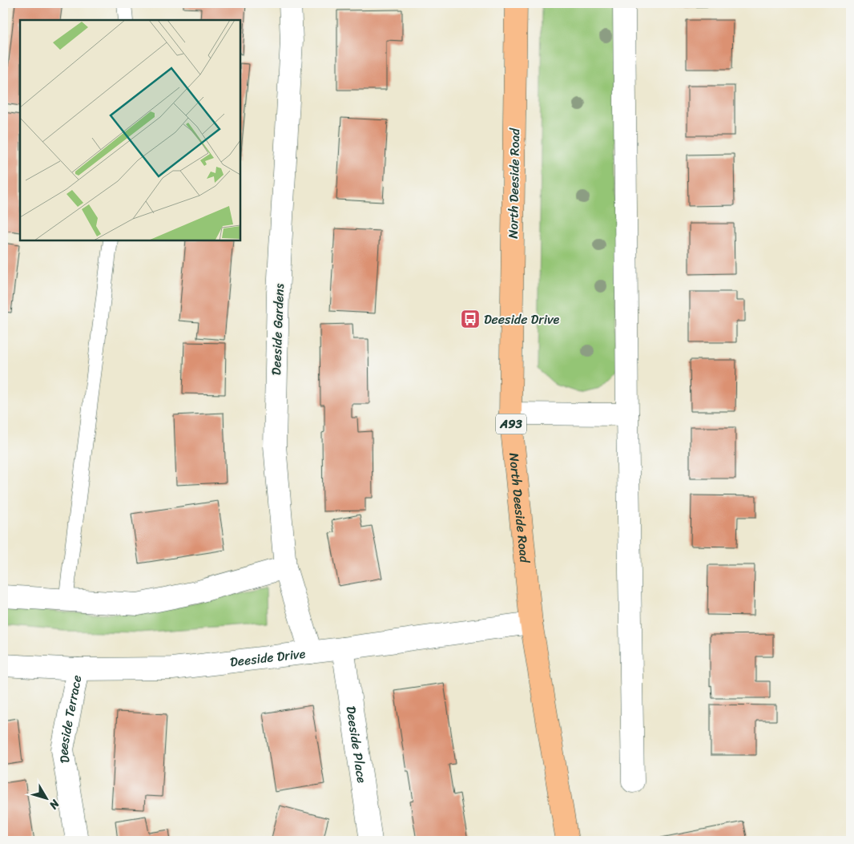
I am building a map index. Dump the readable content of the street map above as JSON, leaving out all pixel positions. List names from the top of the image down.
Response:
{
  "streets": {
    "main road": ["North Deeside Road", "A93"],
    "street": [
      "Deeside Gardens",
      "Deeside Drive",
      "Deeside Terrace",
      "Deeside Place"
    ]
  },
  "crossings": [
    ["North Deeside Road", "Deeside Drive"],
    ["Deeside Gardens", "Deeside Drive"],
    ["Deeside Drive", "Deeside Terrace"],
    ["Deeside Drive", "Deeside Place"]
  ],
  "places": {
    "bus stop": ["Deeside Drive"]
  },
  "north": "bottom right"
}
